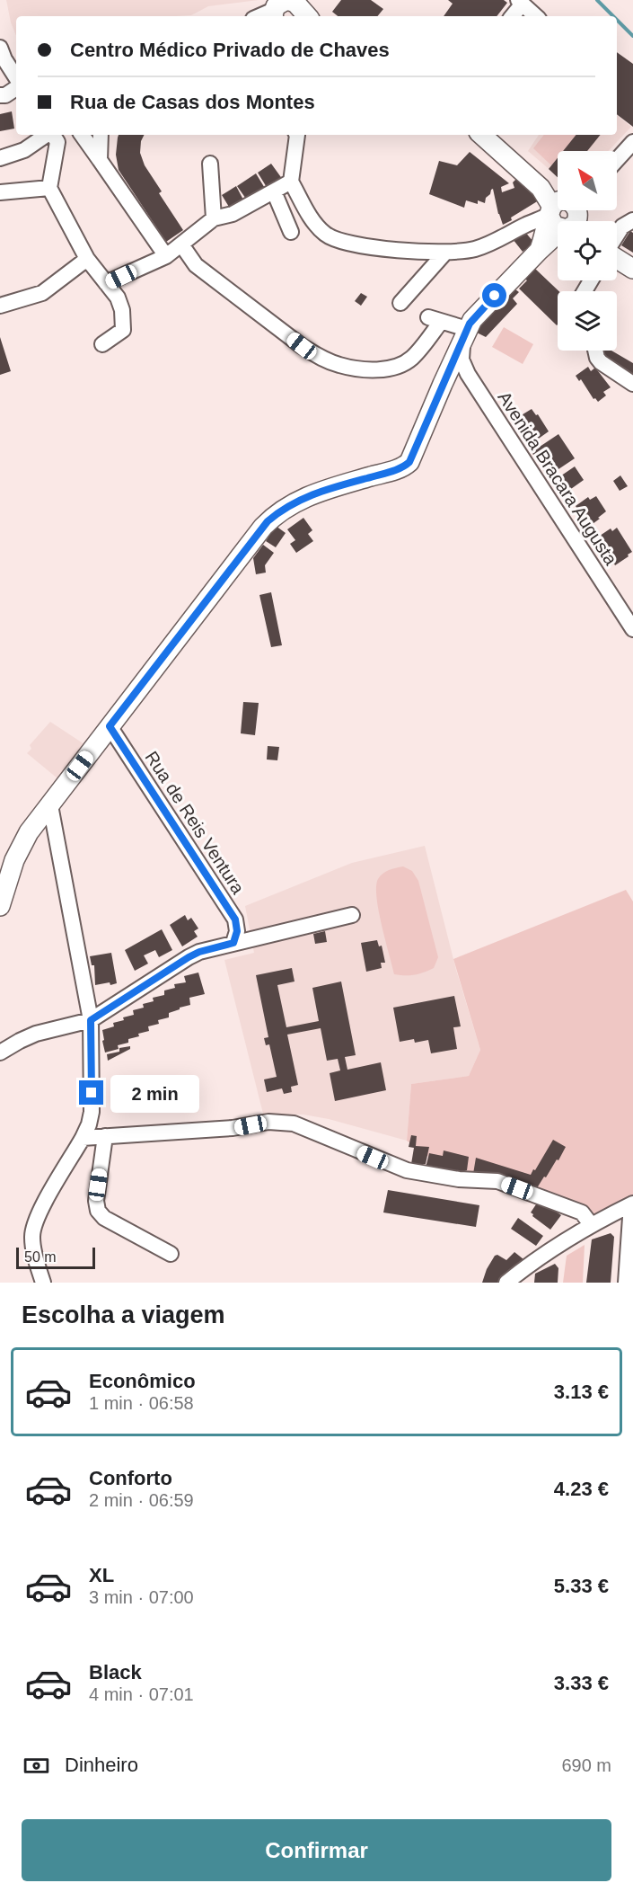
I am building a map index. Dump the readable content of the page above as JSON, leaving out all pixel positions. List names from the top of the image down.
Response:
{
  "streets": {
    "street": ["Avenida Bracara Augusta", "Rua de Reis Ventura"]
  },
  "scale_bar": "50 m",
  "north": "top left",
  "page": {
    "banner": ["Centro Médico Privado de Chaves", "Rua de Casas dos Montes"],
    "bubble": "2 min",
    "scale": "50 m",
    "heading": "Escolha a viagem",
    "list": [
      {
        "name": "Econômico",
        "note": "1 min · 06:58",
        "value": "3.13 €"
      },
      {
        "name": "Conforto",
        "note": "2 min · 06:59",
        "value": "4.23 €"
      },
      {
        "name": "XL",
        "note": "3 min · 07:00",
        "value": "5.33 €"
      },
      {
        "name": "Black",
        "note": "4 min · 07:01",
        "value": "3.33 €"
      }
    ],
    "pay": ["Dinheiro", "690 m"],
    "buttons": "Confirmar"
  }
}
